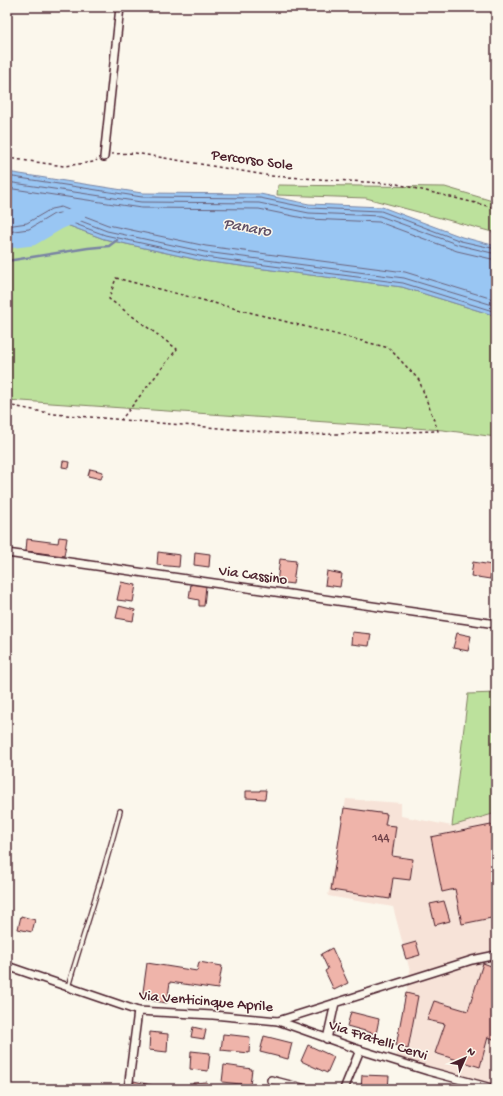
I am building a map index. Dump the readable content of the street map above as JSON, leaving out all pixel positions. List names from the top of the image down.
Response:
{
  "streets": {
    "street": ["Via Cassino", "Via Venticinque Aprile", "Via Fratelli Cervi"],
    "path": ["Percorso Sole"]
  },
  "crossings": [
    ["Via Venticinque Aprile", "Via Fratelli Cervi"]
  ],
  "water": ["Panaro"],
  "house_numbers": ["144"],
  "north": "top right"
}
